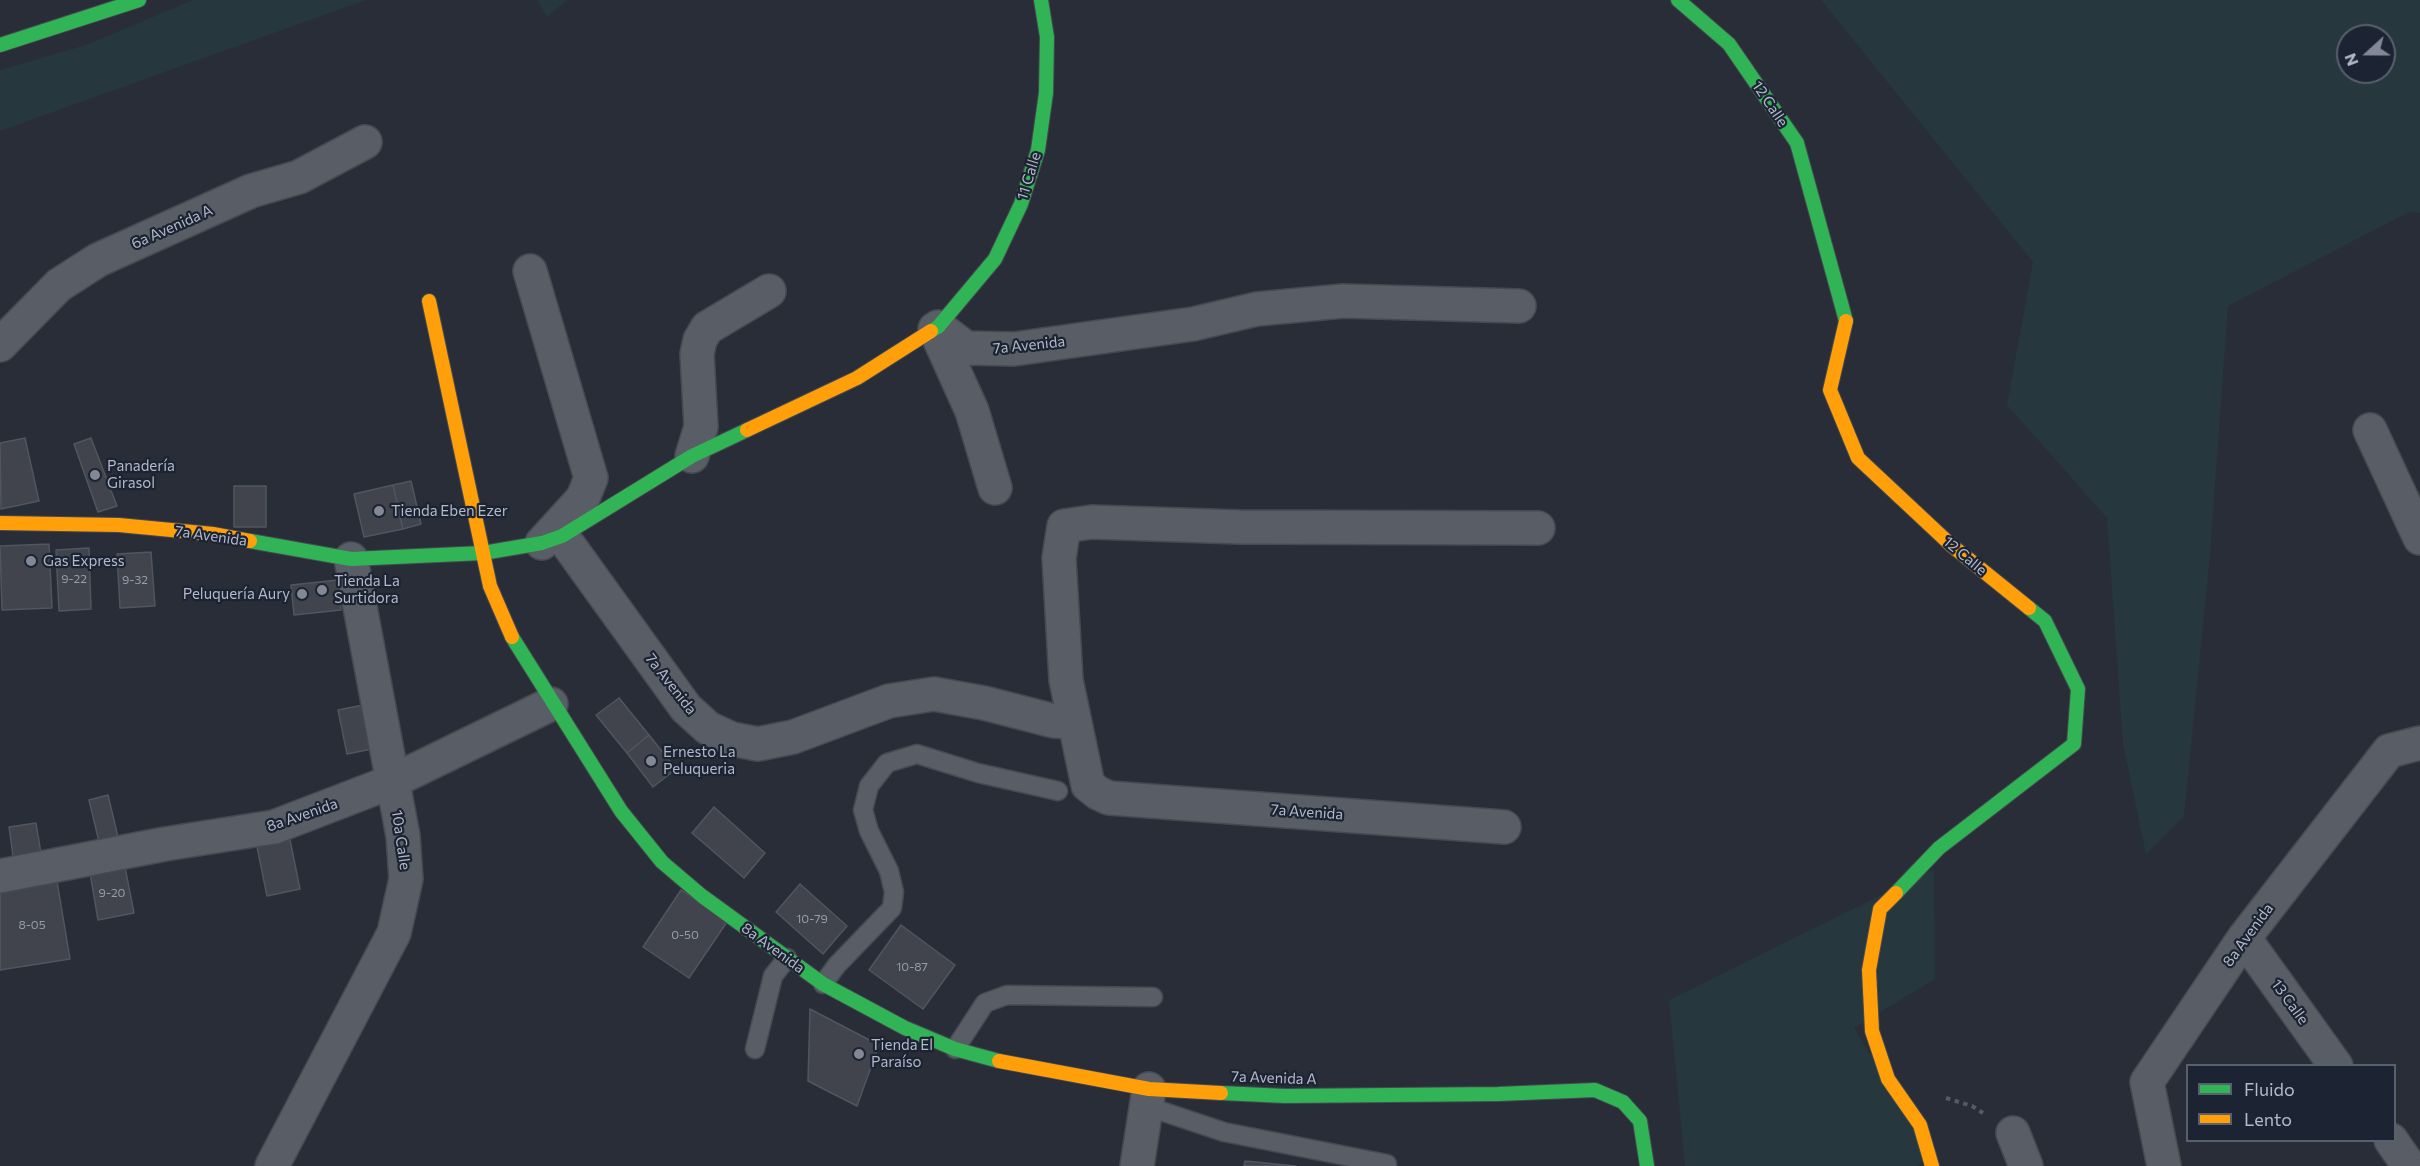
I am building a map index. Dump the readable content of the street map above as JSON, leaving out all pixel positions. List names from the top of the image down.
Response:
{
  "streets": {
    "street": [
      "12 Calle",
      "11 Calle",
      "6a Avenida A",
      "7a Avenida",
      "8a Avenida",
      "10a Calle",
      "13 Calle",
      "7a Avenida A"
    ]
  },
  "crossings": [
    ["11 Calle", "7a Avenida"],
    ["7a Avenida", "8a Avenida"],
    ["7a Avenida", "10a Calle"],
    ["8a Avenida", "10a Calle"],
    ["8a Avenida", "13 Calle"],
    ["8a Avenida", "7a Avenida A"]
  ],
  "places": [
    "Panadería Girasol",
    "Tienda Eben Ezer",
    "Gas Express",
    "Tienda La Surtidora",
    "Peluquería Aury",
    "Ernesto La Peluqueria",
    "Tienda El Paraíso"
  ],
  "house_numbers": [
    "9-22",
    "9-32",
    "9-20",
    "10-79",
    "8-05",
    "0-50",
    "10-87"
  ],
  "legend": ["Fluido", "Lento"],
  "north": "left"
}
